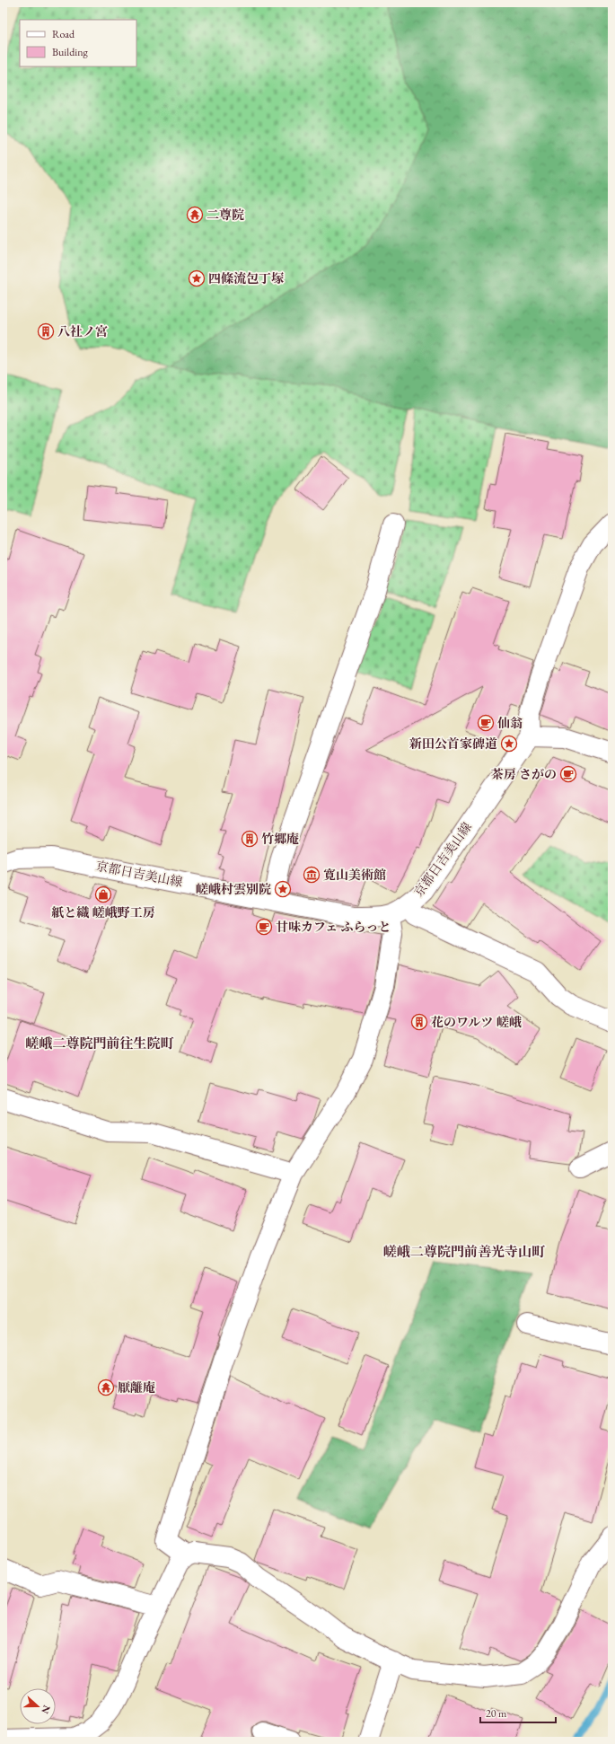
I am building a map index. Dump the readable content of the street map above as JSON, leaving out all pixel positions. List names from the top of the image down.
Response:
{
  "streets": {
    "street": ["京都日吉美山線"]
  },
  "districts": ["嵯峨二尊院門前往生院町", "嵯峨二尊院門前善光寺山町"],
  "places": {
    "temple": ["二尊院", "厭離庵"],
    "place": ["四條流包丁塚", "新田公首家碑道", "嵯峨村雲別院"],
    "building": ["八社ノ宮", "竹郷庵", "花のワルツ 嵯峨"],
    "cafe": ["仙翁", "茶房 さがの", "甘味カフェ ふらっと"],
    "museum": ["寛山美術館"],
    "shop": ["紙と織 嵯峨野工房"]
  },
  "legend": ["Road", "Building"],
  "scale_bar": "20 m",
  "north": "right"
}
